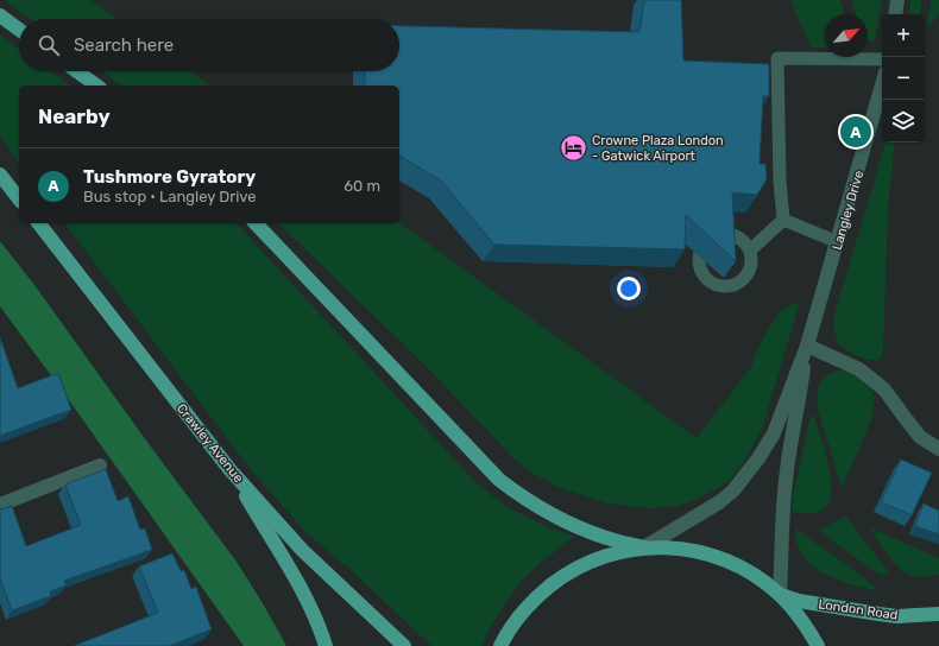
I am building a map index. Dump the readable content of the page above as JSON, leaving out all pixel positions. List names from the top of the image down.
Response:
{
  "streets": {
    "main road": ["Crawley Avenue", "London Road"],
    "street": ["Langley Drive"]
  },
  "crossings": [
    ["Langley Drive", "London Road"]
  ],
  "places": {
    "hotel": ["Crowne Plaza London - Gatwick Airport"]
  },
  "north": "top right",
  "page": {
    "map_buttons": ["+", "−"],
    "search": "Search here",
    "heading": "Nearby",
    "pins": "A",
    "list": [
      {
        "mark": "A",
        "name": "Tushmore Gyratory",
        "note": "Bus stop · Langley Drive",
        "value": "60 m"
      }
    ]
  }
}
